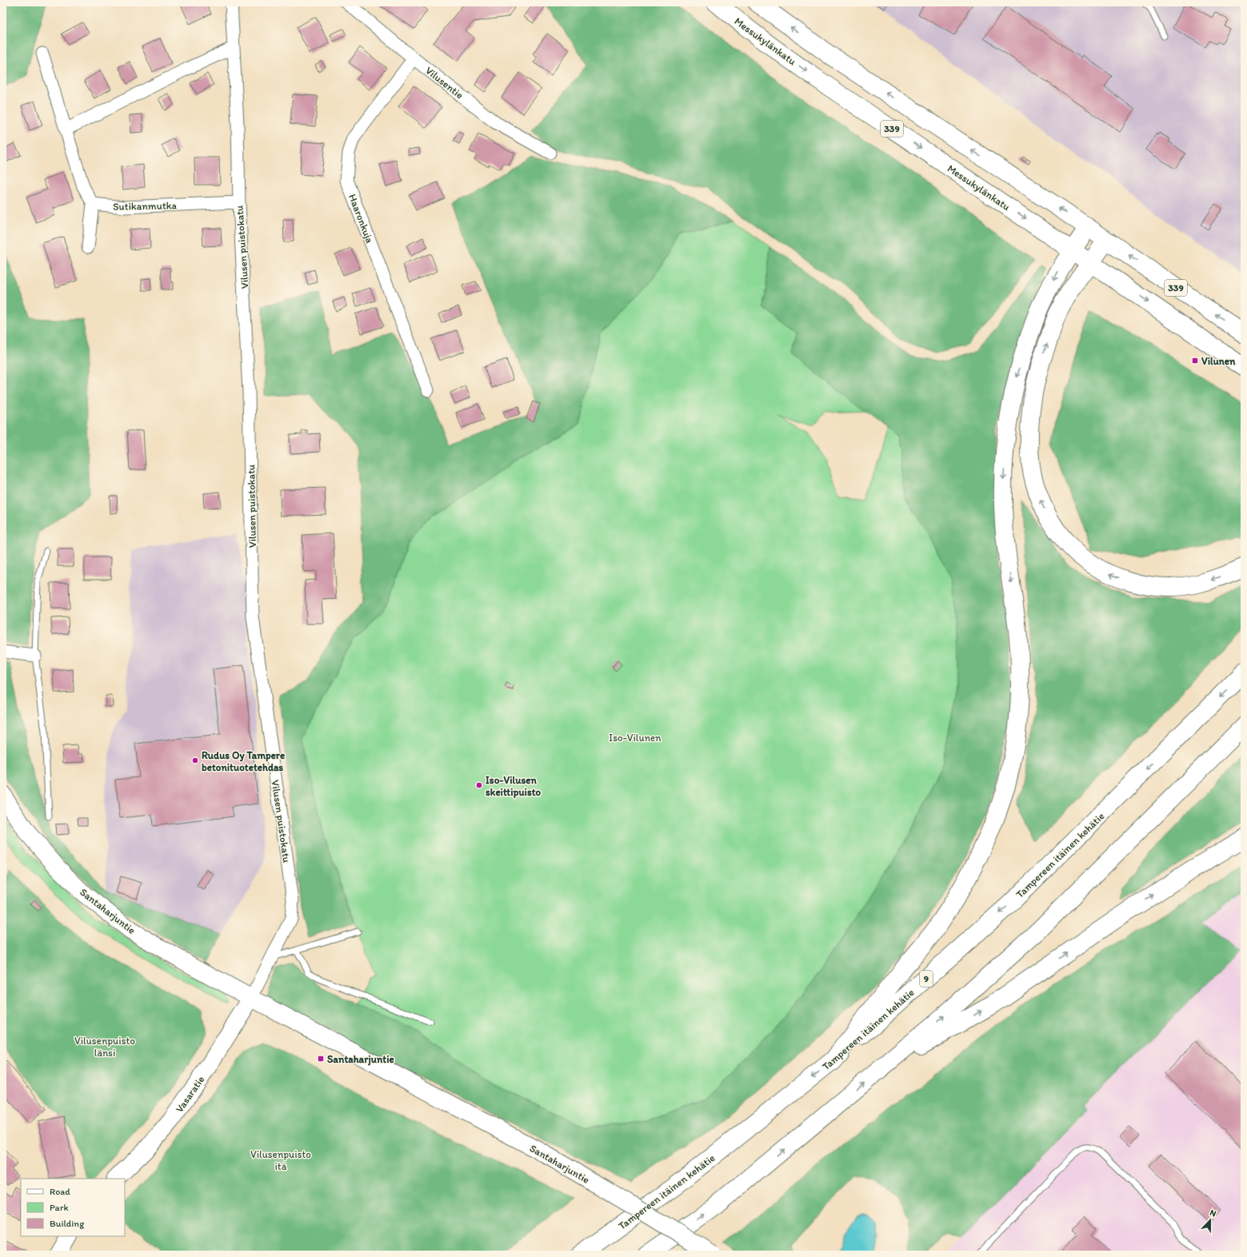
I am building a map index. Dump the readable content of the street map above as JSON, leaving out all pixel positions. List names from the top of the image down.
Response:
{
  "streets": {
    "main road": [
      "Messukylänkatu",
      "339",
      "Tampereen itäinen kehätie",
      "Santaharjuntie",
      "9",
      "Vasaratie"
    ],
    "street": [
      "Vilusentie",
      "Sutikanmutka",
      "Haaronkuja",
      "Vilusen puistokatu"
    ]
  },
  "crossings": [
    ["Vilusentie", "Haaronkuja"],
    ["Sutikanmutka", "Vilusen puistokatu"],
    ["Vilusen puistokatu", "Santaharjuntie"],
    ["Vilusen puistokatu", "Vasaratie"],
    ["Santaharjuntie", "Vasaratie"]
  ],
  "parks": ["Iso-Vilunen", "Vilusenpuisto länsi", "Vilusenpuisto itä"],
  "places": {
    "transit": ["Vilunen", "Santaharjuntie"],
    "other": ["Rudus Oy Tampere betonituotetehdas", "Iso-Vilusen skeittipuisto"]
  },
  "legend": ["Road", "Park", "Building"],
  "north": "top"
}
